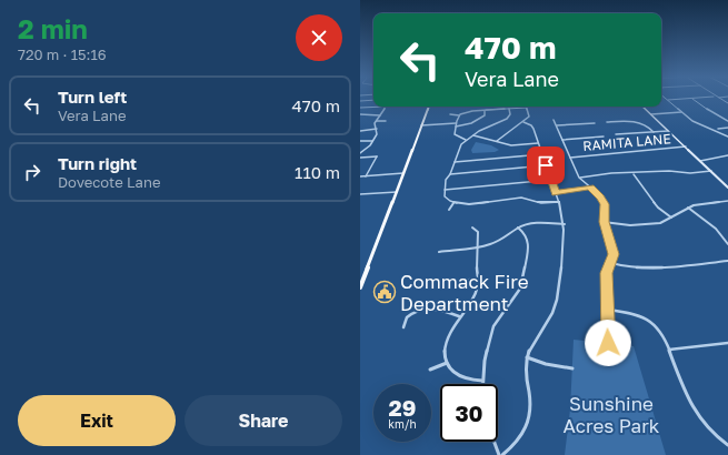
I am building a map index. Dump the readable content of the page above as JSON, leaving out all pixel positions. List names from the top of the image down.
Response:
{
  "streets": {
    "street": ["RAMITA LANE"]
  },
  "parks": ["Sunshine Acres Park"],
  "places": {
    "public building": ["Commack Fire Department"]
  },
  "page": {
    "heading": ["2 min", "720 m · 15:16"],
    "turn": ["470 m", "Vera Lane"],
    "list": [
      {
        "name": "Turn left",
        "note": "Vera Lane",
        "value": "470 m"
      },
      {
        "name": "Turn right",
        "note": "Dovecote Lane",
        "value": "110 m"
      }
    ],
    "speed": "29 km/h",
    "limit": "30",
    "buttons": ["Exit", "Share"]
  }
}
